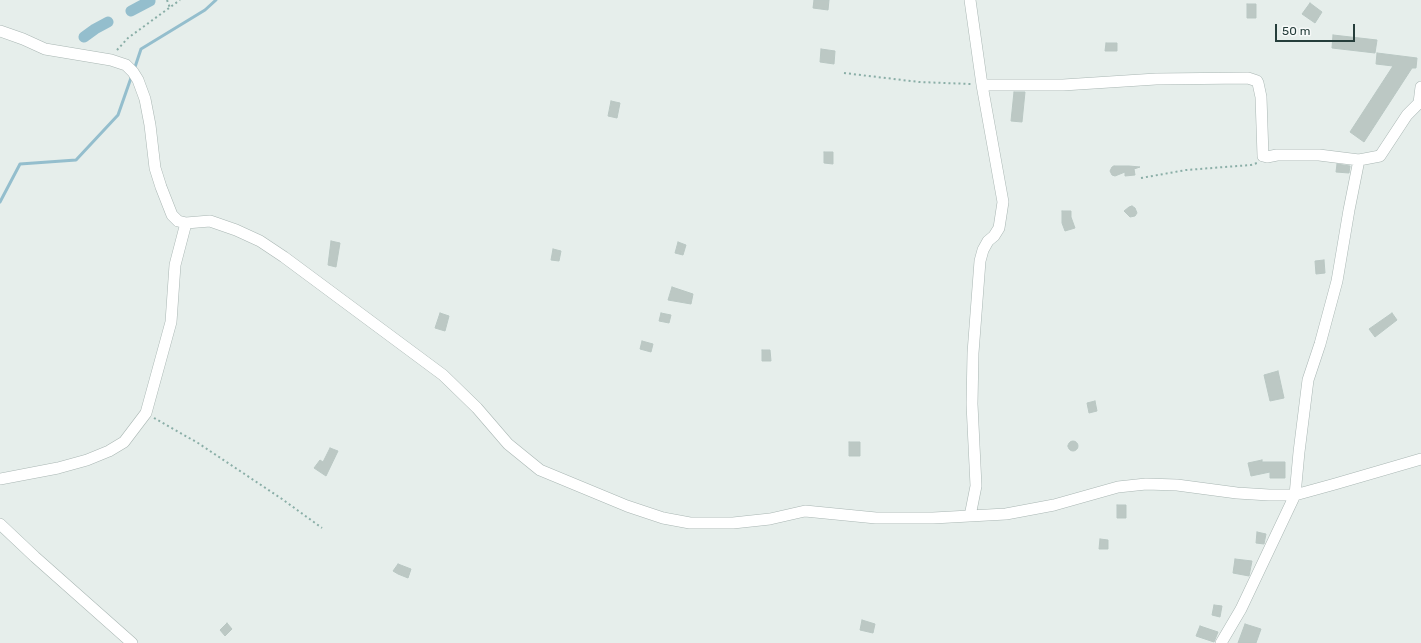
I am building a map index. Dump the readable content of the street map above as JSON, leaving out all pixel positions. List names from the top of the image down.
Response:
{
  "scale_bar": "50 m"
}
